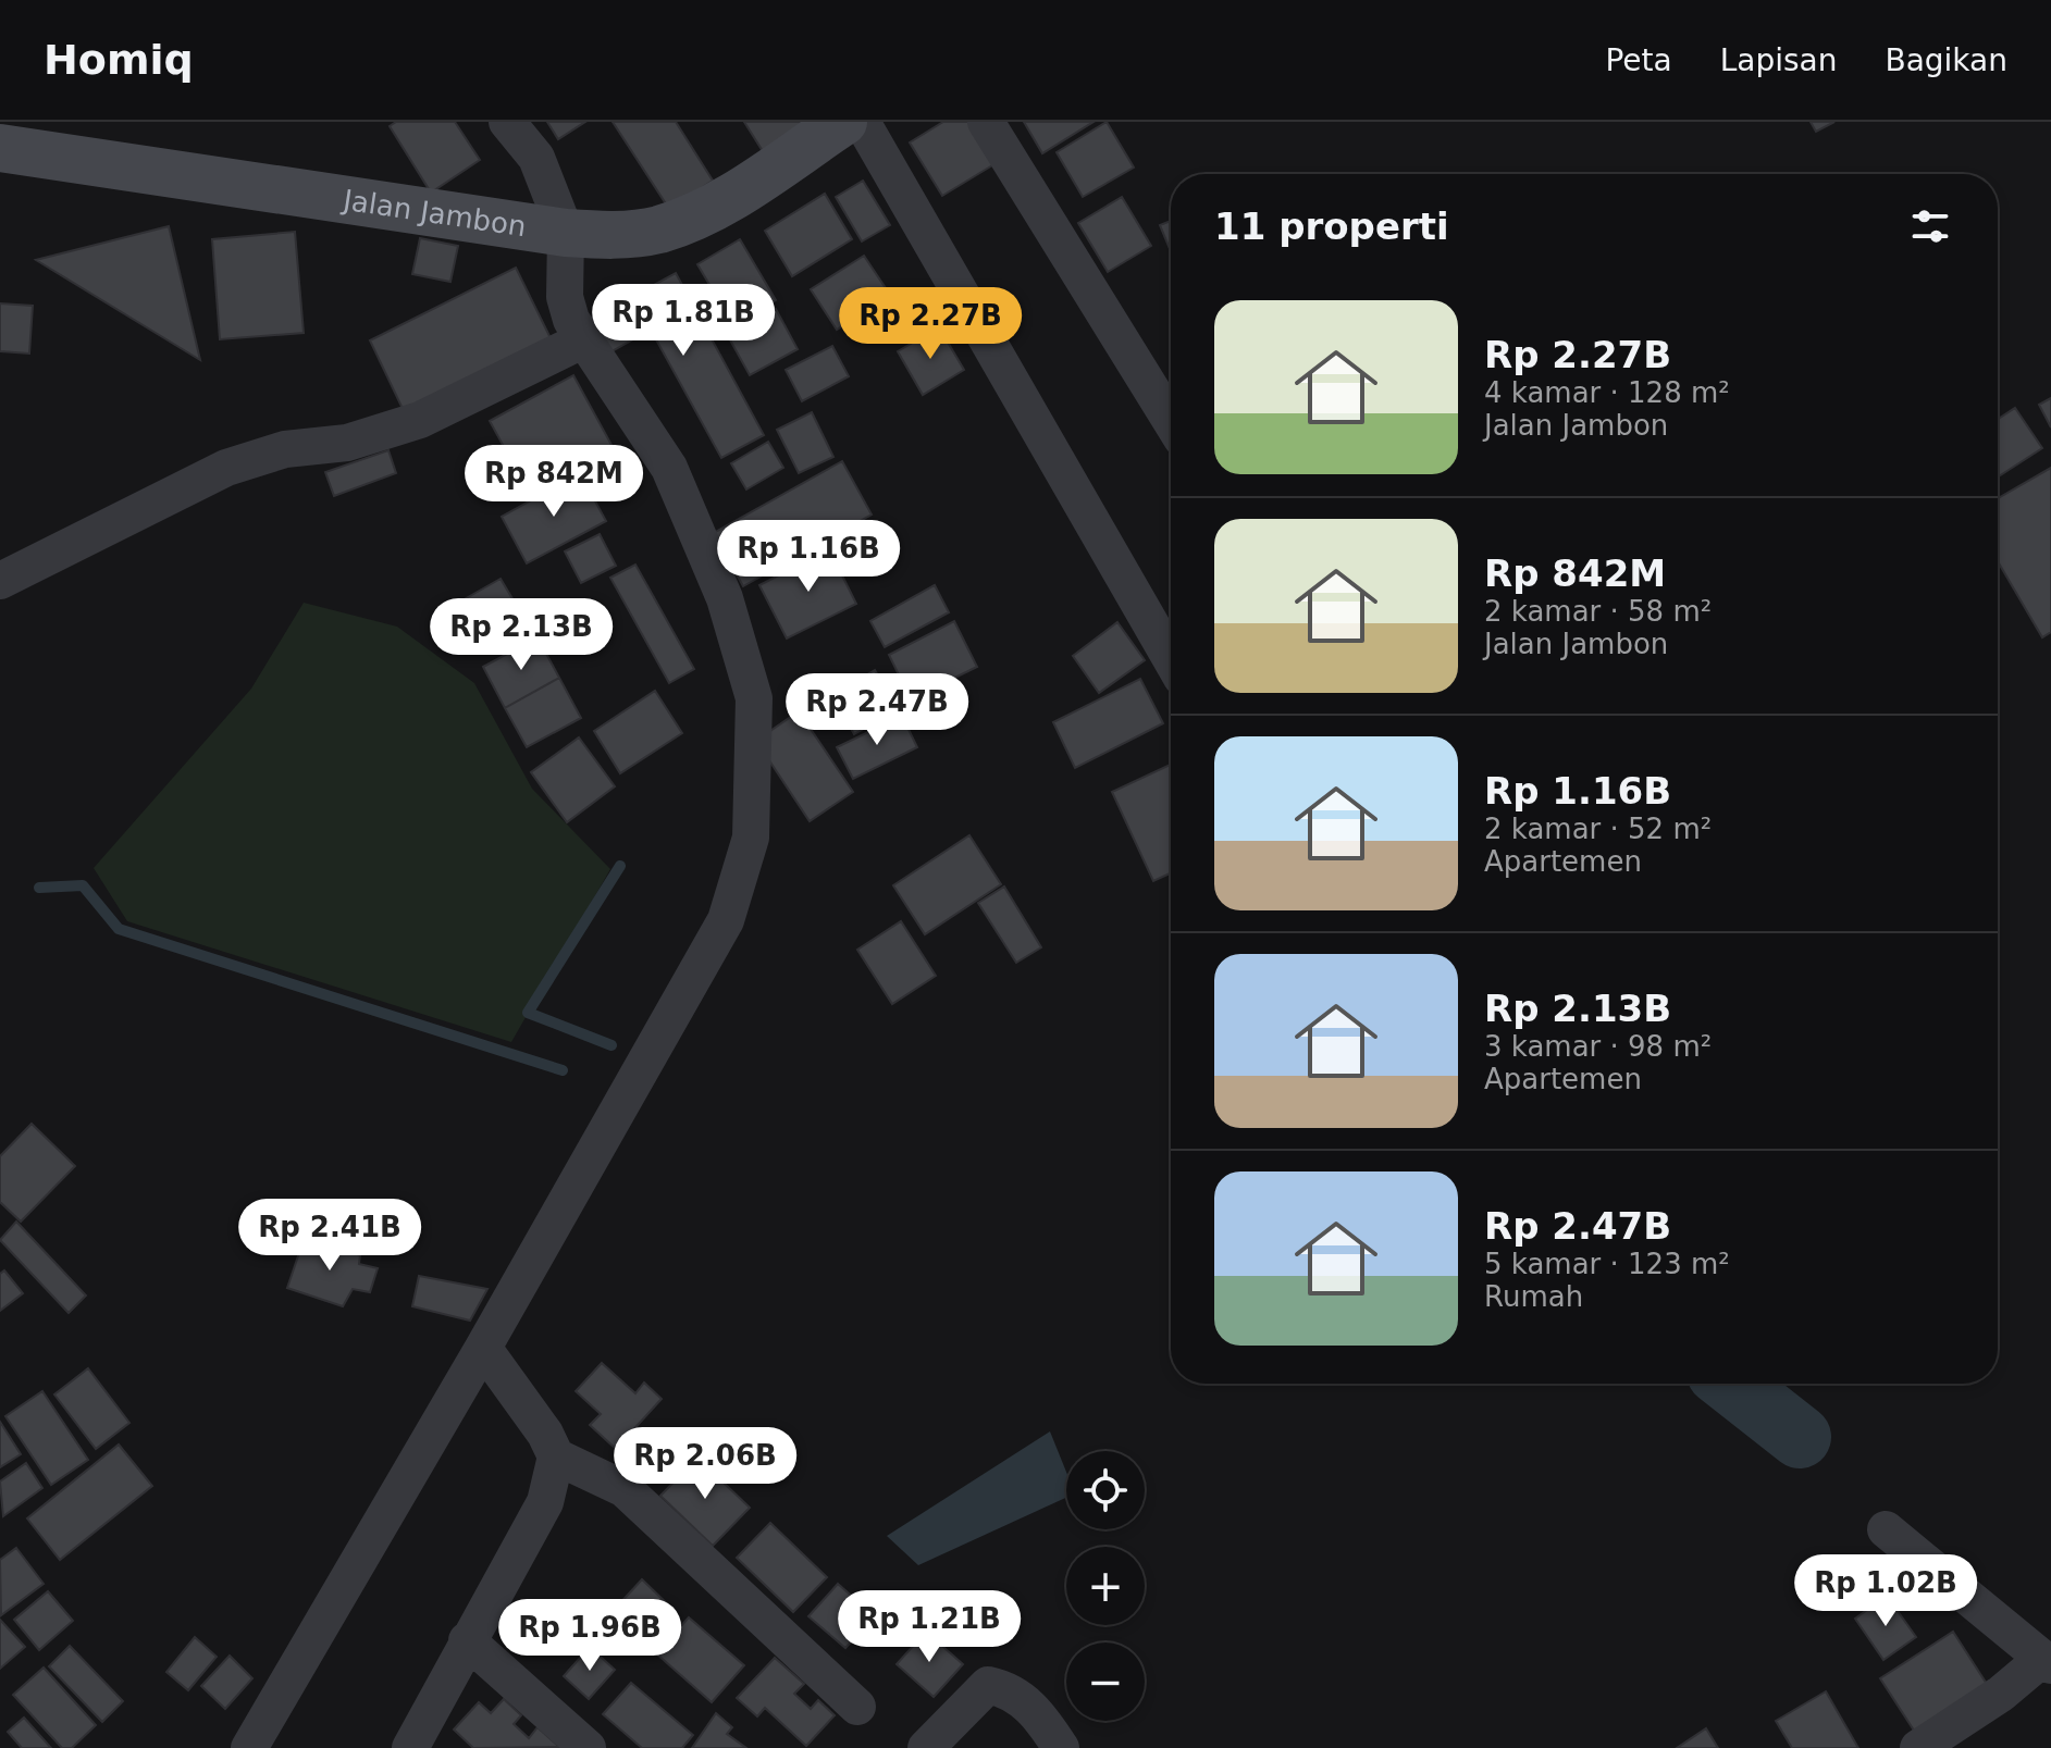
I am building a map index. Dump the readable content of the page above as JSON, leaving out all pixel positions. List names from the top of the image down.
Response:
{
  "streets": {
    "street": ["Jalan Jambon"]
  },
  "page": {
    "header": "Homiq",
    "nav": ["Peta", "Lapisan", "Bagikan"],
    "heading": "11 properti",
    "list": [
      {
        "name": "Rp 2.27B",
        "note": "4 kamar · 128 m² · Jalan Jambon"
      },
      {
        "name": "Rp 842M",
        "note": "2 kamar · 58 m² · Jalan Jambon"
      },
      {
        "name": "Rp 1.16B",
        "note": "2 kamar · 52 m² · Apartemen"
      },
      {
        "name": "Rp 2.13B",
        "note": "3 kamar · 98 m² · Apartemen"
      },
      {
        "name": "Rp 2.47B",
        "note": "5 kamar · 123 m² · Rumah"
      }
    ],
    "price": [
      "Rp 1.81B",
      "Rp 2.27B",
      "Rp 842M",
      "Rp 1.16B",
      "Rp 2.13B",
      "Rp 2.47B",
      "Rp 2.41B",
      "Rp 2.06B",
      "Rp 1.02B",
      "Rp 1.21B",
      "Rp 1.96B"
    ],
    "map_buttons": ["+", "−"]
  }
}
